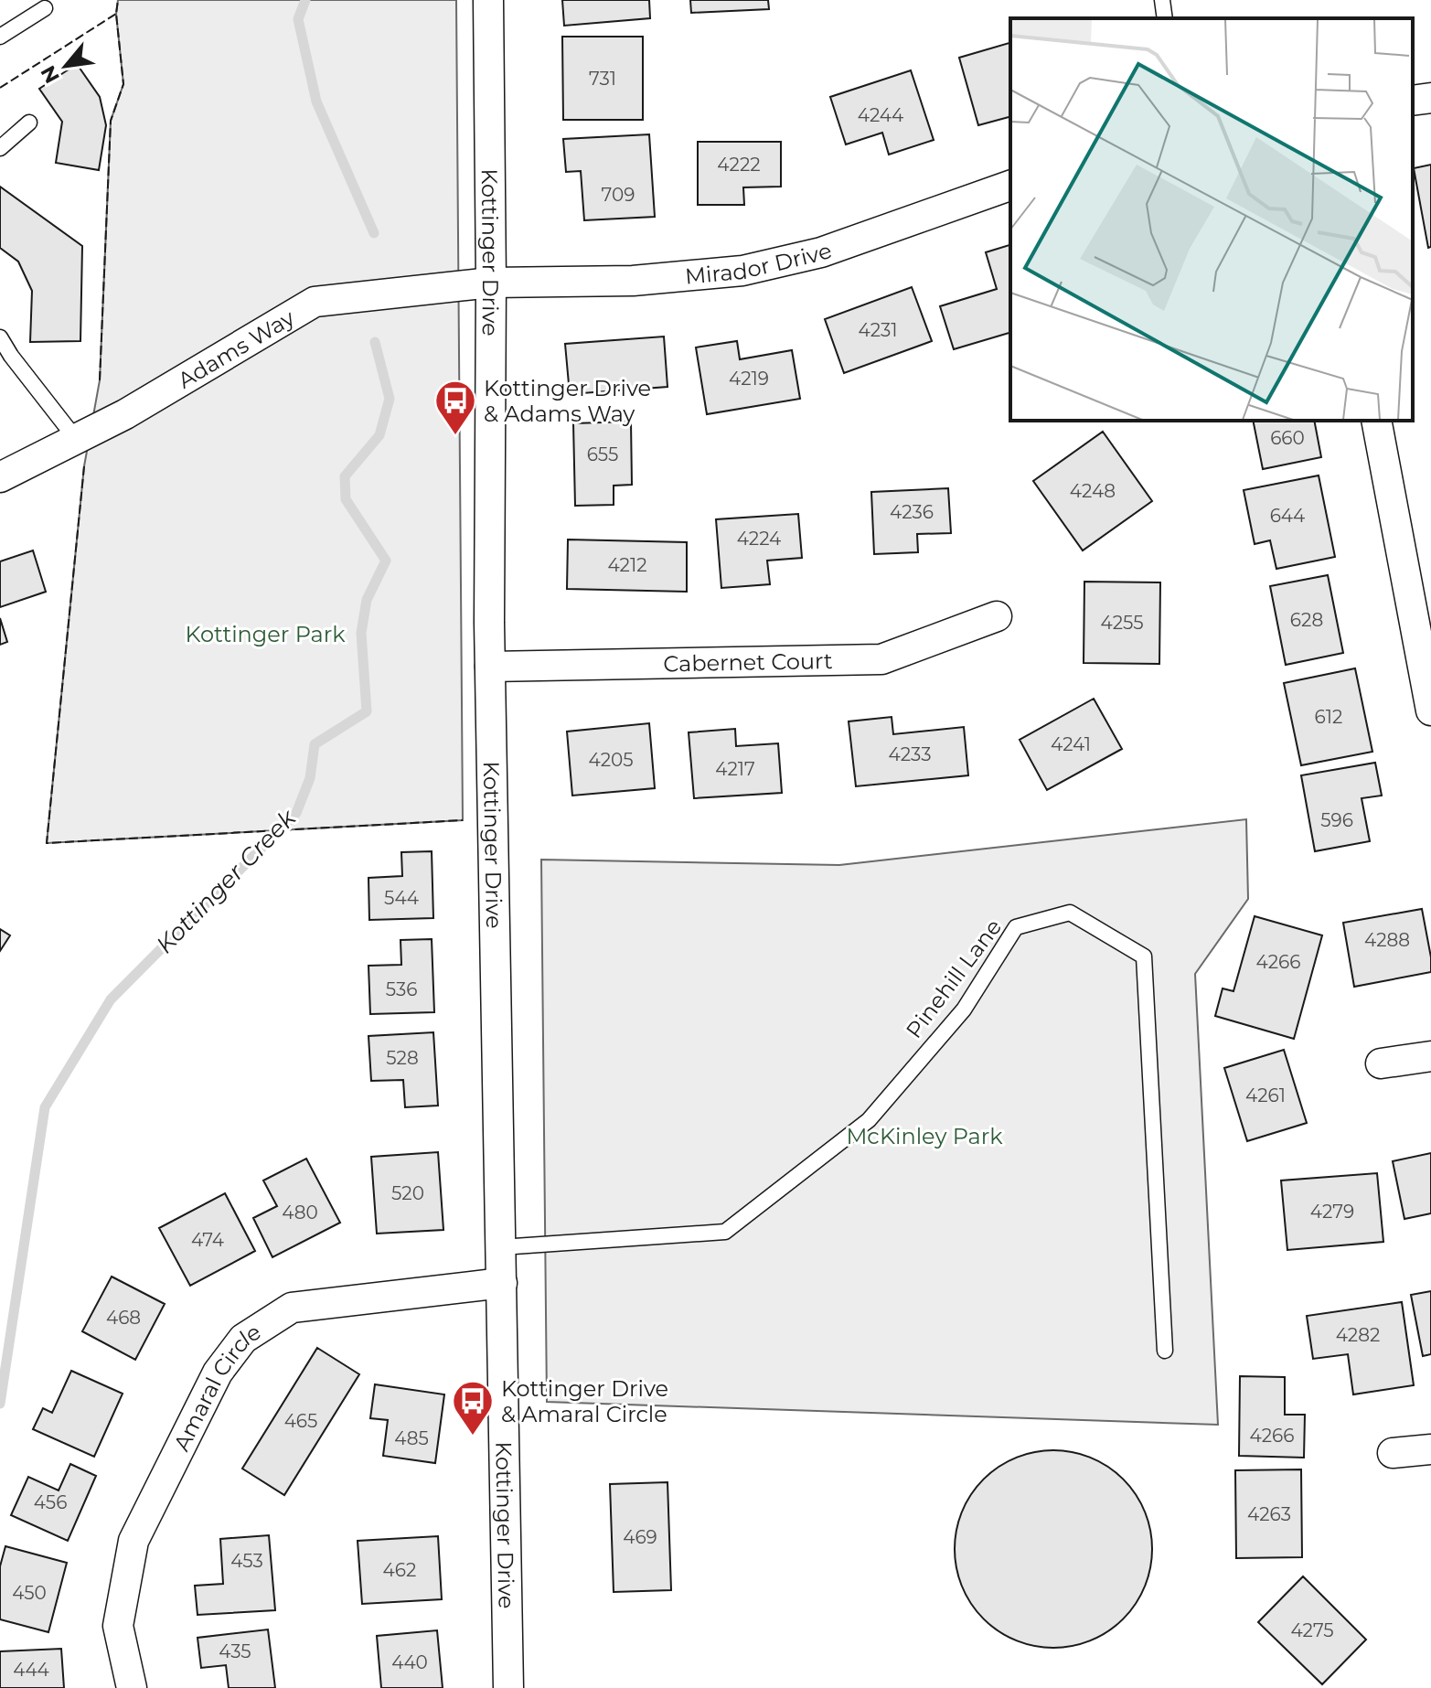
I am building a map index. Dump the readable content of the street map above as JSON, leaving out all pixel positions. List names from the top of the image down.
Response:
{
  "streets": {
    "street": [
      "Kottinger Drive",
      "Mirador Drive",
      "Adams Way",
      "Cabernet Court",
      "Amaral Circle"
    ],
    "lane": ["Pinehill Lane"]
  },
  "crossings": [
    ["Kottinger Drive", "Mirador Drive"],
    ["Kottinger Drive", "Adams Way"],
    ["Kottinger Drive", "Cabernet Court"],
    ["Kottinger Drive", "Pinehill Lane"],
    ["Kottinger Drive", "Amaral Circle"],
    ["Mirador Drive", "Adams Way"]
  ],
  "water": ["Kottinger Creek"],
  "parks": ["Kottinger Park", "McKinley Park"],
  "places": {
    "bus stop": ["Kottinger Drive & Adams Way", "Kottinger Drive & Amaral Circle"]
  },
  "house_numbers": [
    "731",
    "4244",
    "4222",
    "709",
    "4231",
    "4219",
    "660",
    "655",
    "4248",
    "4236",
    "644",
    "4224",
    "4212",
    "628",
    "4255",
    "612",
    "4241",
    "4233",
    "4205",
    "4217",
    "596",
    "544",
    "4288",
    "4266",
    "536",
    "528",
    "4261",
    "520",
    "4279",
    "480",
    "474",
    "468",
    "4282",
    "465",
    "4266",
    "485",
    "456",
    "4263",
    "469",
    "453",
    "462",
    "450",
    "4275",
    "435",
    "440",
    "444"
  ],
  "north": "bottom left"
}
